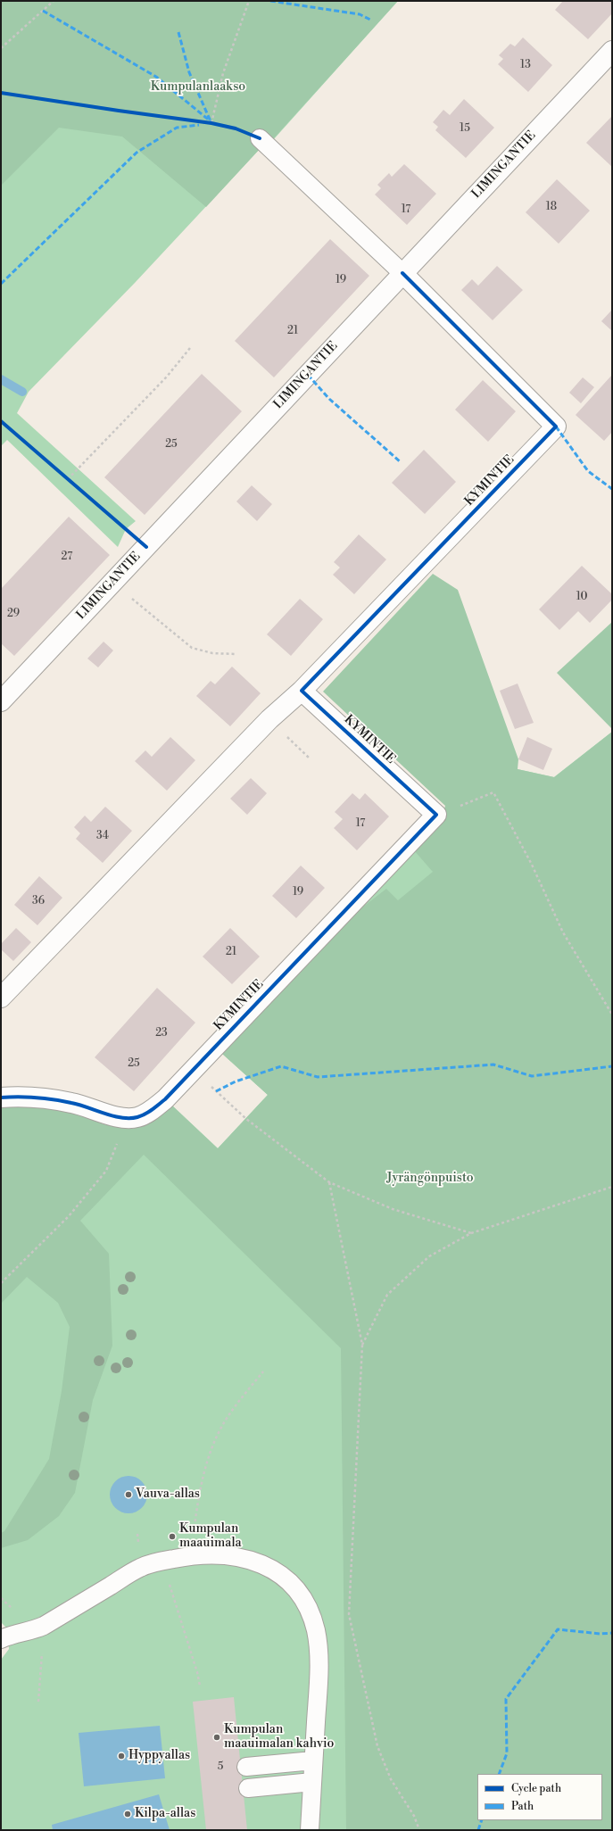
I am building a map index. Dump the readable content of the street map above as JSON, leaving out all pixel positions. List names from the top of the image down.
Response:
{
  "streets": {
    "street": ["LIMINGANTIE", "KYMINTIE"]
  },
  "crossings": [
    ["LIMINGANTIE", "KYMINTIE"]
  ],
  "parks": ["Kumpulanlaakso", "Jyrängönpuisto"],
  "places": [
    "Vauva-allas",
    "Kumpulan maauimala",
    "Kumpulan maauimalan kahvio",
    "Hyppyallas",
    "Kilpa-allas"
  ],
  "house_numbers": [
    "13",
    "15",
    "18",
    "17",
    "19",
    "21",
    "25",
    "27",
    "10",
    "29",
    "17",
    "34",
    "19",
    "36",
    "21",
    "23",
    "25",
    "5"
  ],
  "legend": ["Cycle path", "Path"]
}
